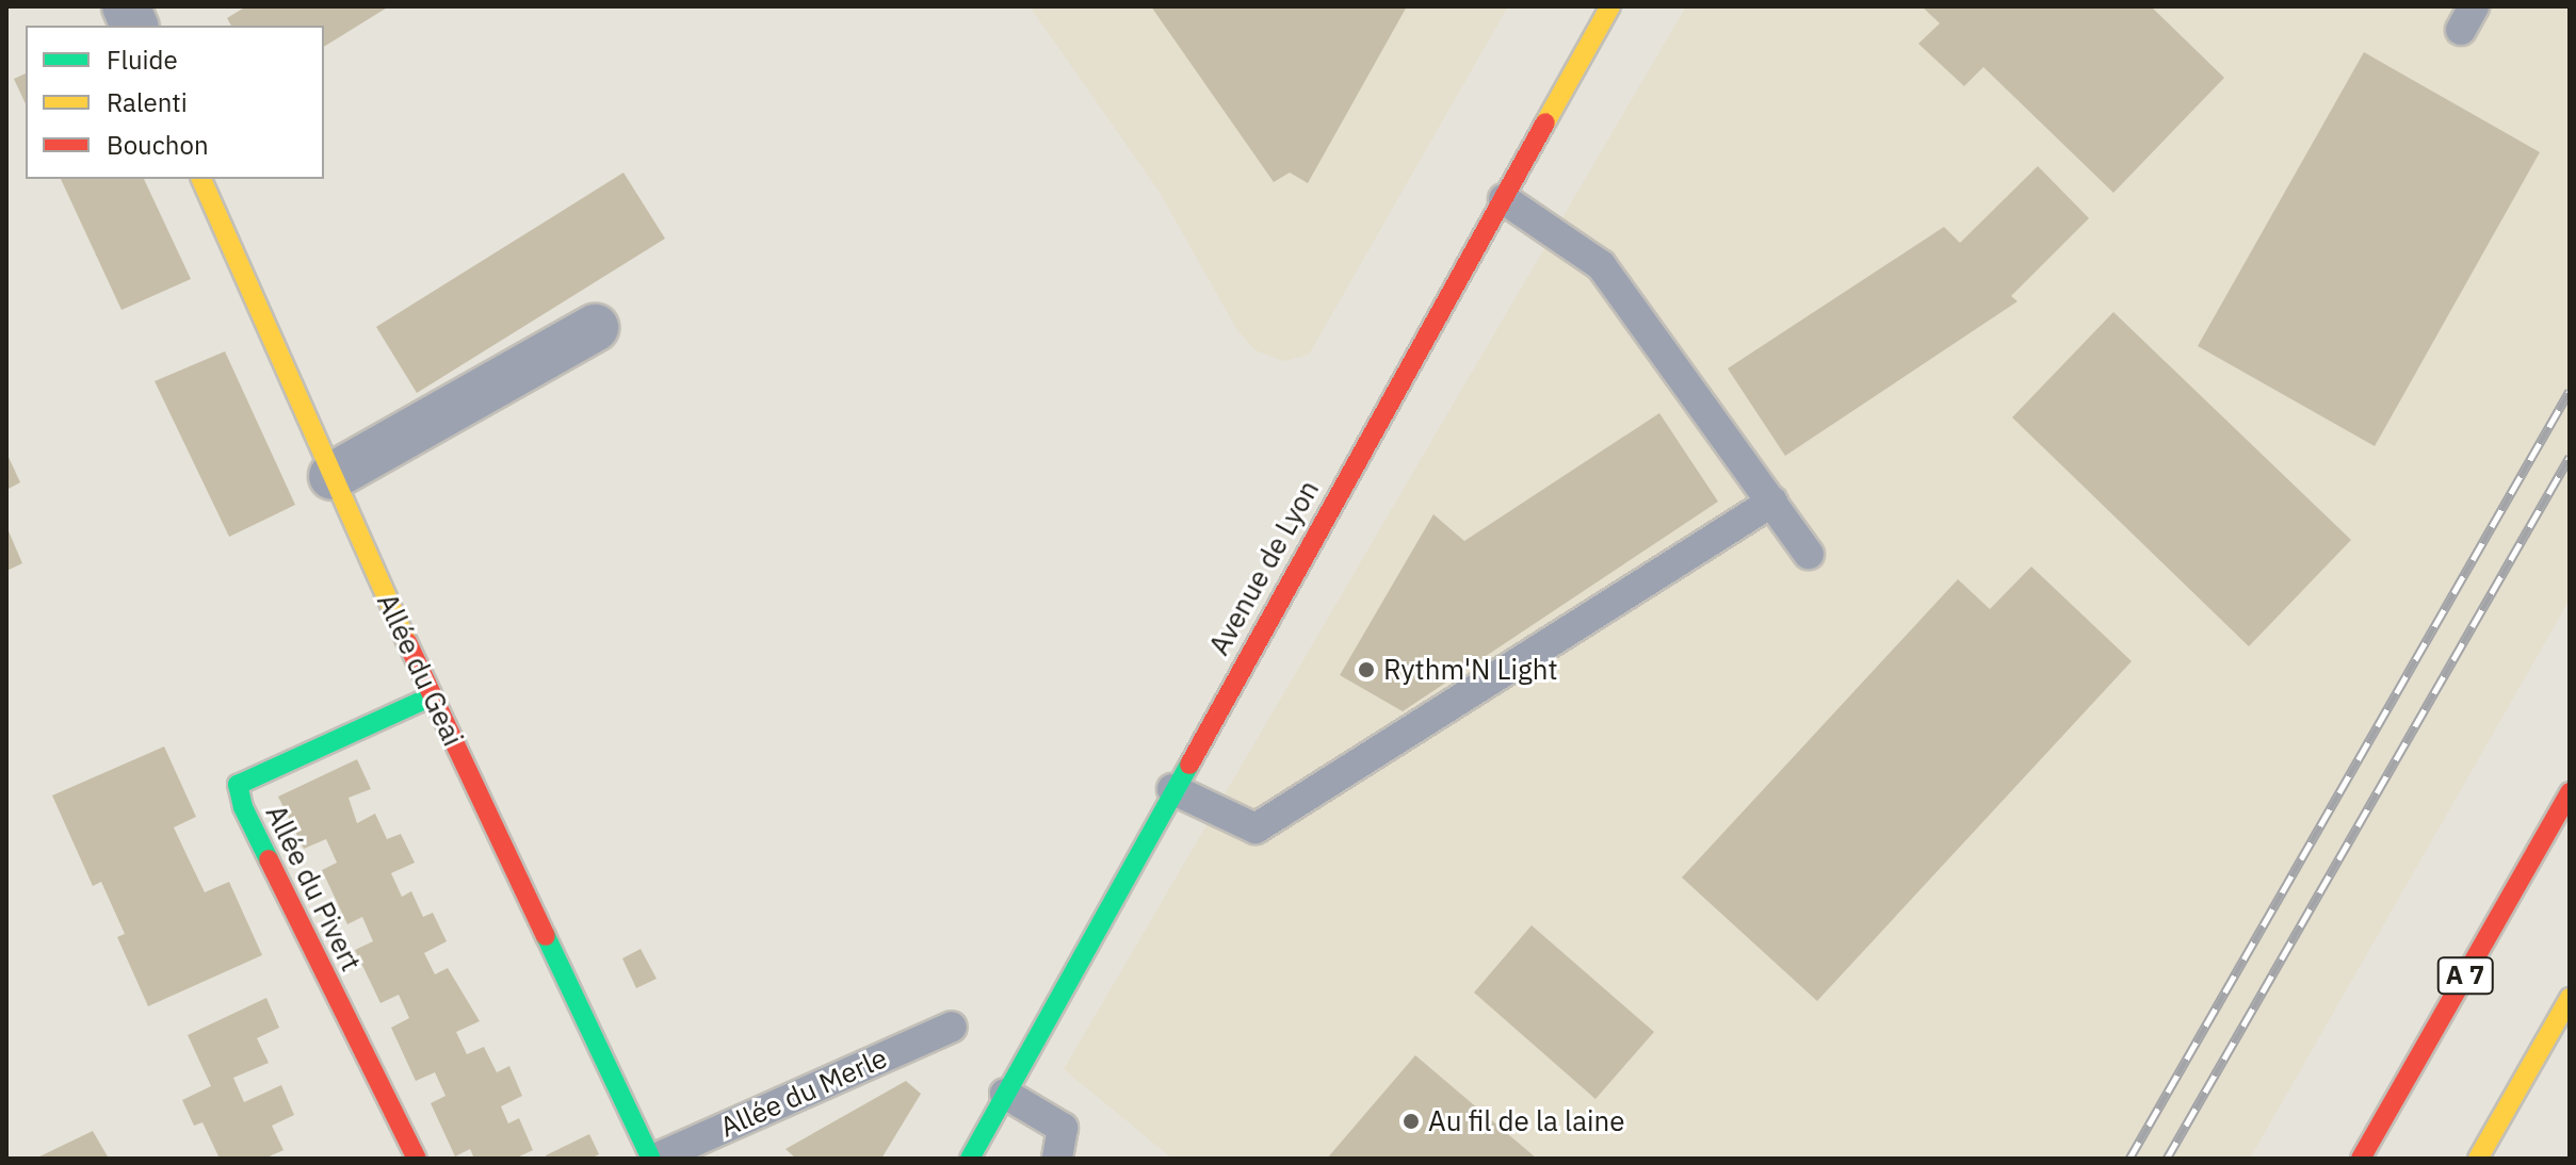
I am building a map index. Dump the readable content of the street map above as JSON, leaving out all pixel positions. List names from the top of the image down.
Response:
{
  "streets": {
    "main road": [
      "Avenue de Lyon",
      "Allée du Geai",
      "Allée du Pivert",
      "A 7"
    ],
    "lane": ["Allée du Merle"]
  },
  "crossings": [
    ["Allée du Geai", "Allée du Pivert"],
    ["Allée du Geai", "Allée du Merle"]
  ],
  "places": ["Rythm'N Light", "Au fil de la laine"],
  "legend": ["Fluide", "Ralenti", "Bouchon"]
}
